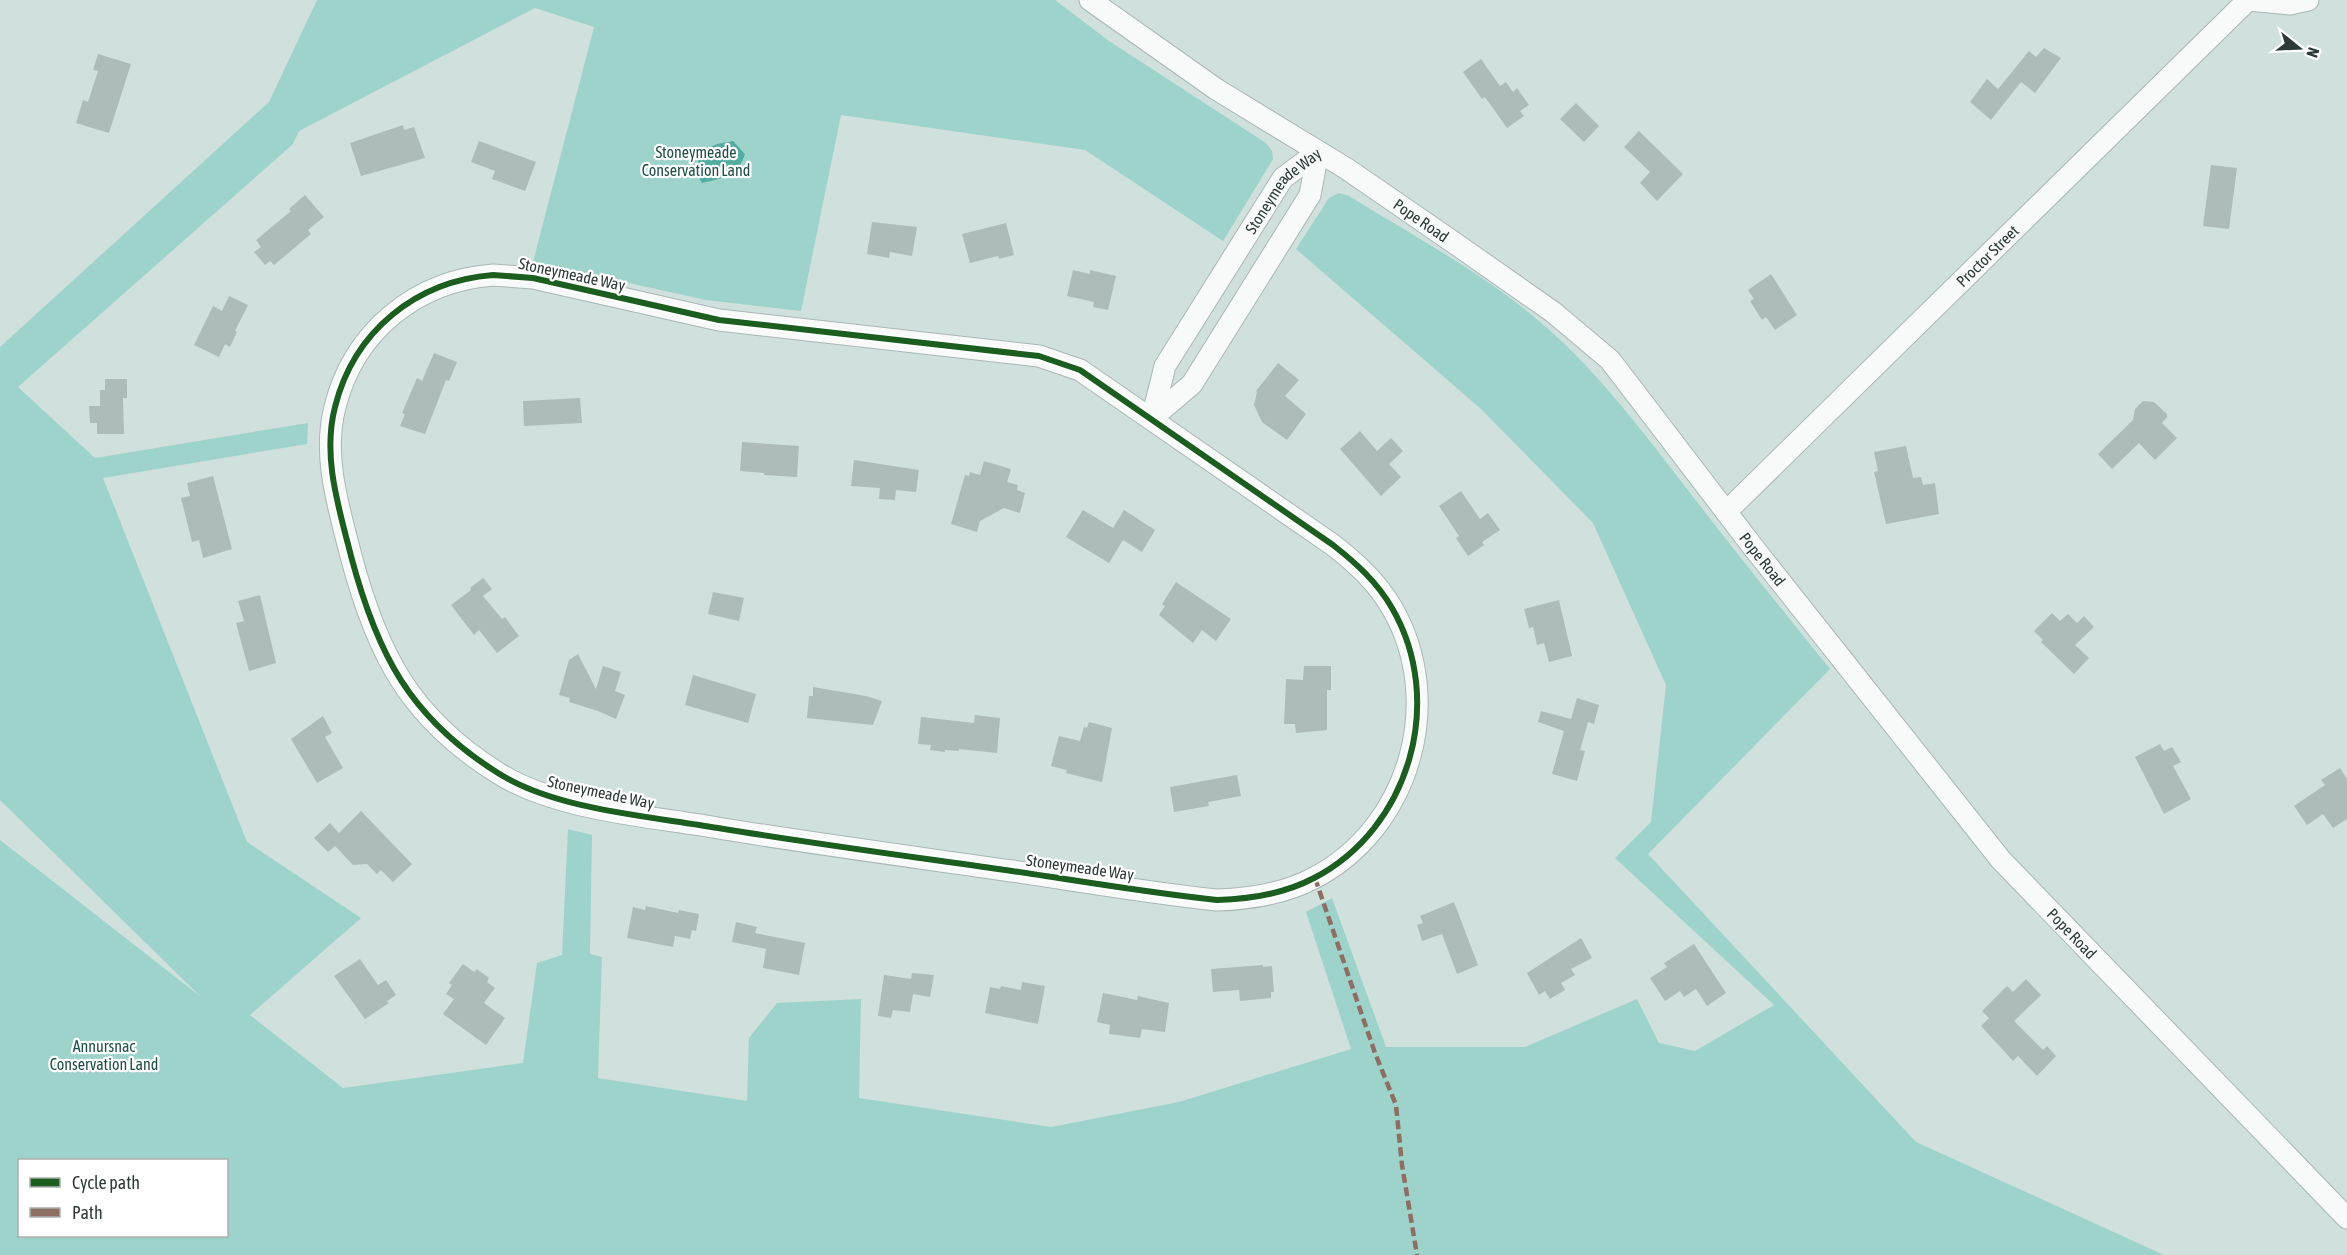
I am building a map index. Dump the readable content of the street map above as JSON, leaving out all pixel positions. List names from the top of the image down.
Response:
{
  "streets": {
    "street": ["Stoneymeade Way", "Pope Road", "Proctor Street"]
  },
  "crossings": [
    ["Stoneymeade Way", "Pope Road"],
    ["Pope Road", "Proctor Street"]
  ],
  "parks": ["Stoneymeade Conservation Land", "Annursnac Conservation Land"],
  "legend": ["Cycle path", "Path"],
  "north": "right"
}
